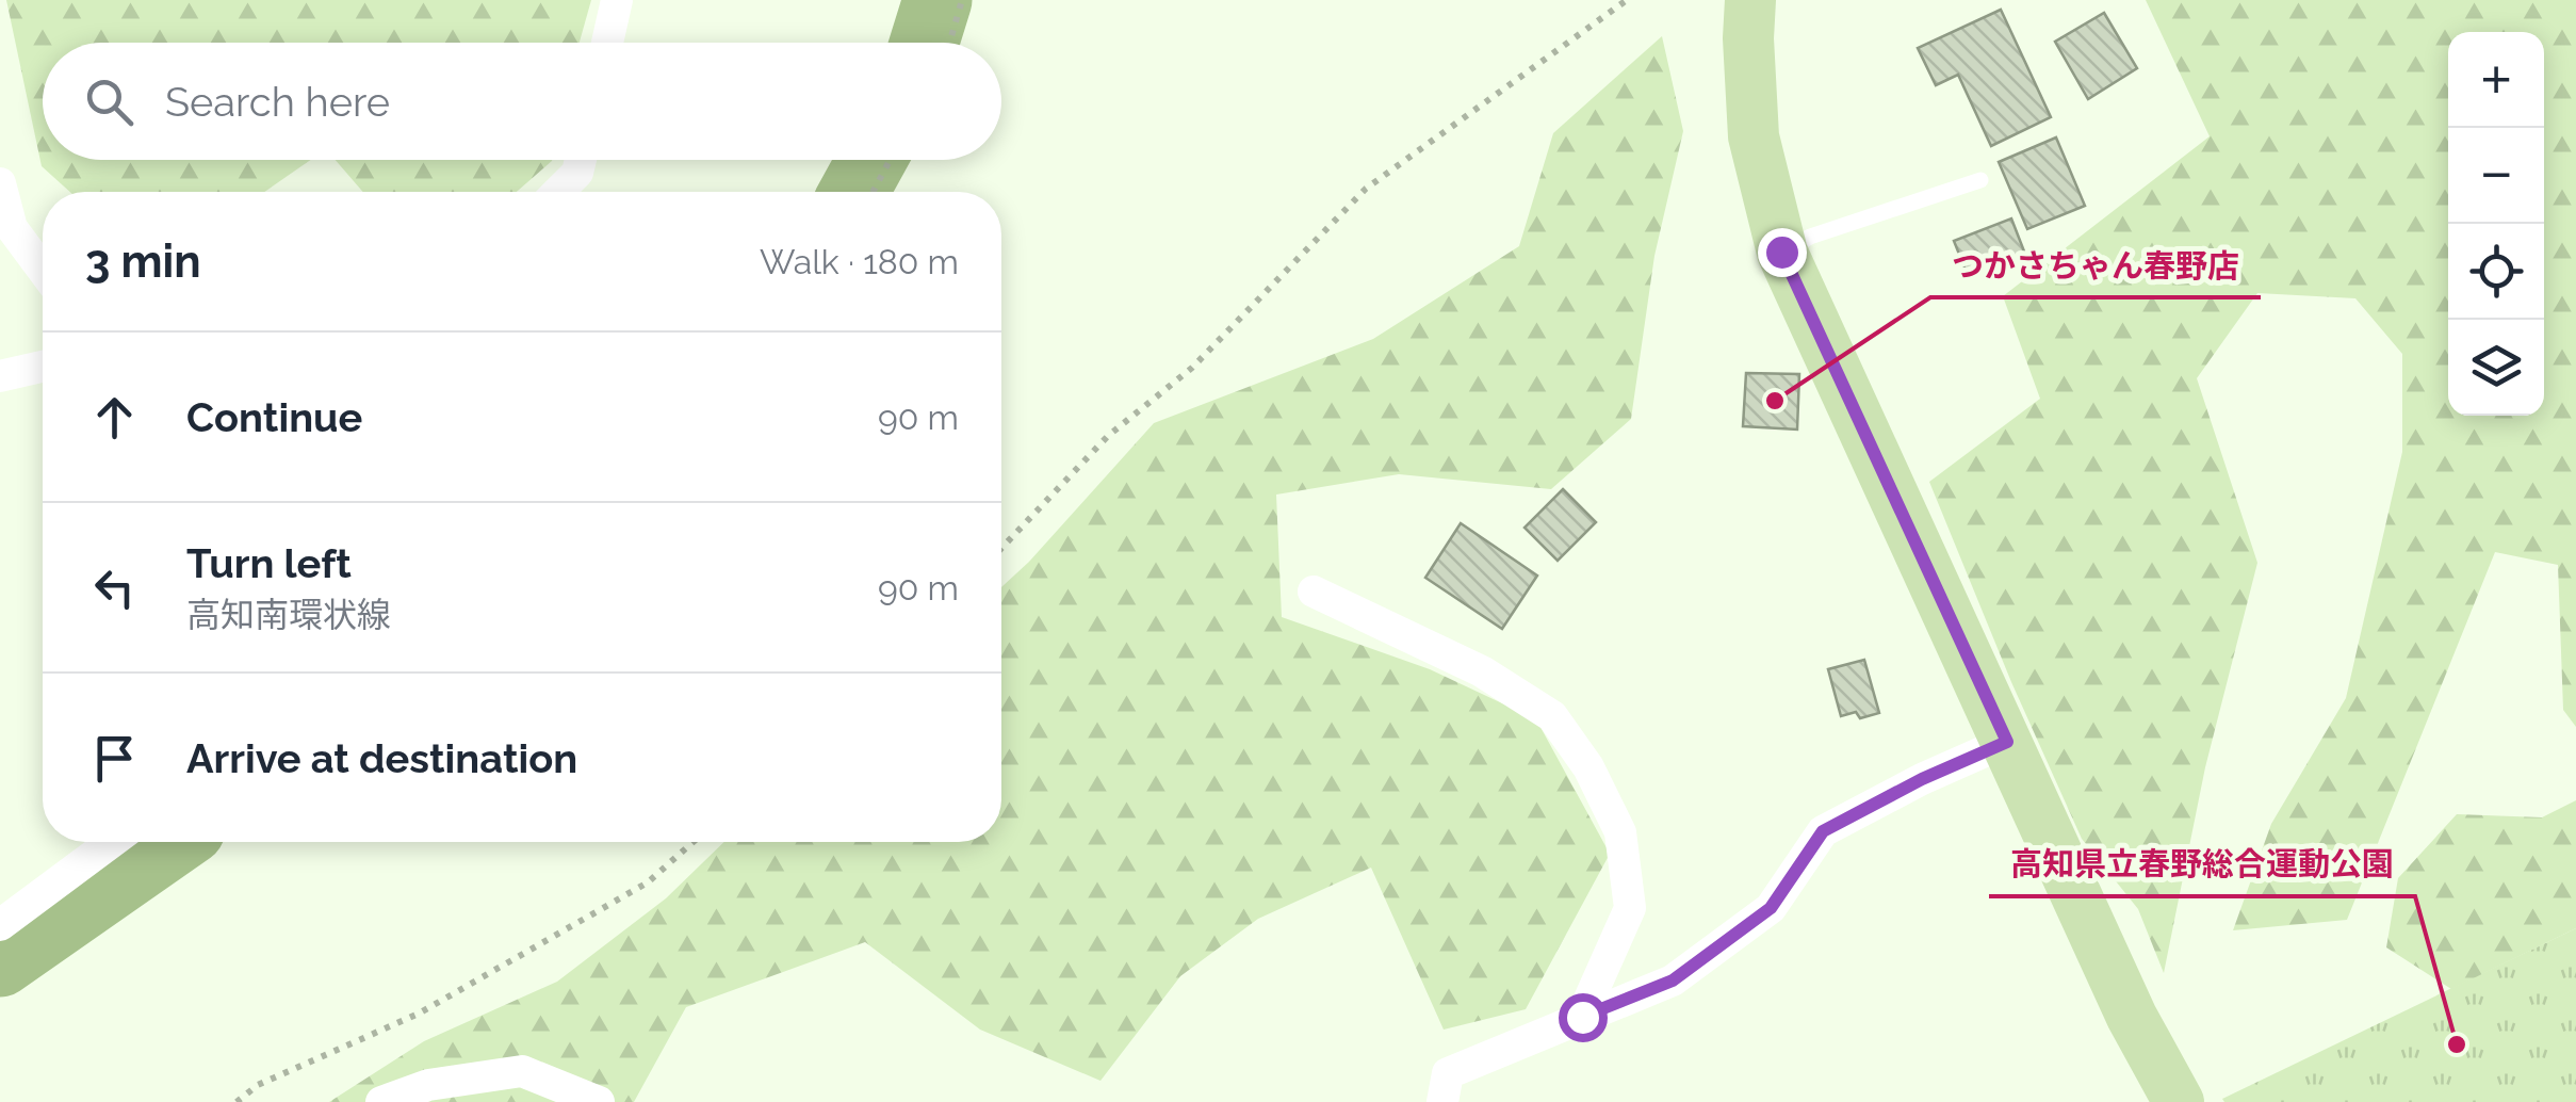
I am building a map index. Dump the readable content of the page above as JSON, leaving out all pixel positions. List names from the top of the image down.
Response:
{
  "places": ["つかさちゃん春野店", "高知県立春野総合運動公園"],
  "page": {
    "map_buttons": ["+", "−"],
    "search": "Search here",
    "heading": ["3 min", "Walk · 180 m"],
    "list": [
      ["Continue", "90 m"],
      ["Turn left", "高知南環状線", "90 m"],
      "Arrive at destination"
    ]
  }
}
